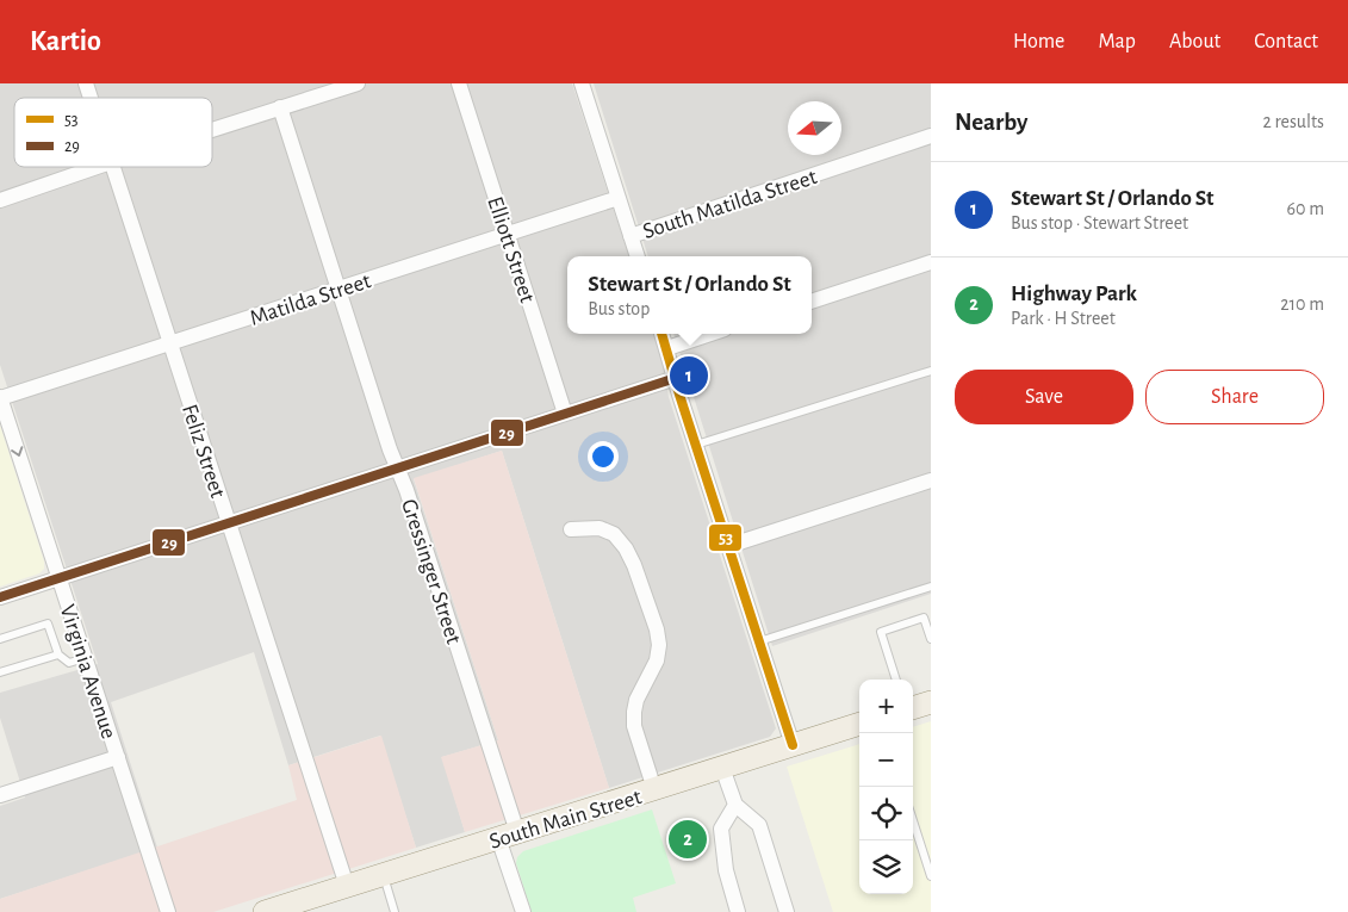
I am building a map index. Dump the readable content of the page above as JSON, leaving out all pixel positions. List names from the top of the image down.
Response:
{
  "streets": {
    "main road": ["South Main Street"],
    "street": [
      "South Matilda Street",
      "Elliott Street",
      "Matilda Street",
      "Feliz Street",
      "Gressinger Street",
      "Virginia Avenue"
    ]
  },
  "crossings": [
    ["Elliott Street", "Matilda Street"],
    ["Matilda Street", "Feliz Street"],
    ["Matilda Street", "Gressinger Street"],
    ["Matilda Street", "Virginia Avenue"],
    ["Feliz Street", "South Main Street"],
    ["Gressinger Street", "South Main Street"]
  ],
  "one_way": ["Virginia Avenue"],
  "lines": ["transit line 53", "transit line 29"],
  "legend": ["53", "29"],
  "north": "left",
  "page": {
    "header": "Kartio",
    "nav": [
      "Home",
      "Map",
      "About",
      "Contact"
    ],
    "heading": ["Nearby", "2 results"],
    "list": [
      {
        "mark": "1",
        "name": "Stewart St / Orlando St",
        "note": "Bus stop · Stewart Street",
        "value": "60 m"
      },
      {
        "mark": "2",
        "name": "Highway Park",
        "note": "Park · H Street",
        "value": "210 m"
      }
    ],
    "popup": ["Stewart St / Orlando St", "Bus stop"],
    "buttons": ["Save", "Share"],
    "pins": ["1", "2"],
    "map_buttons": ["+", "−"]
  }
}
